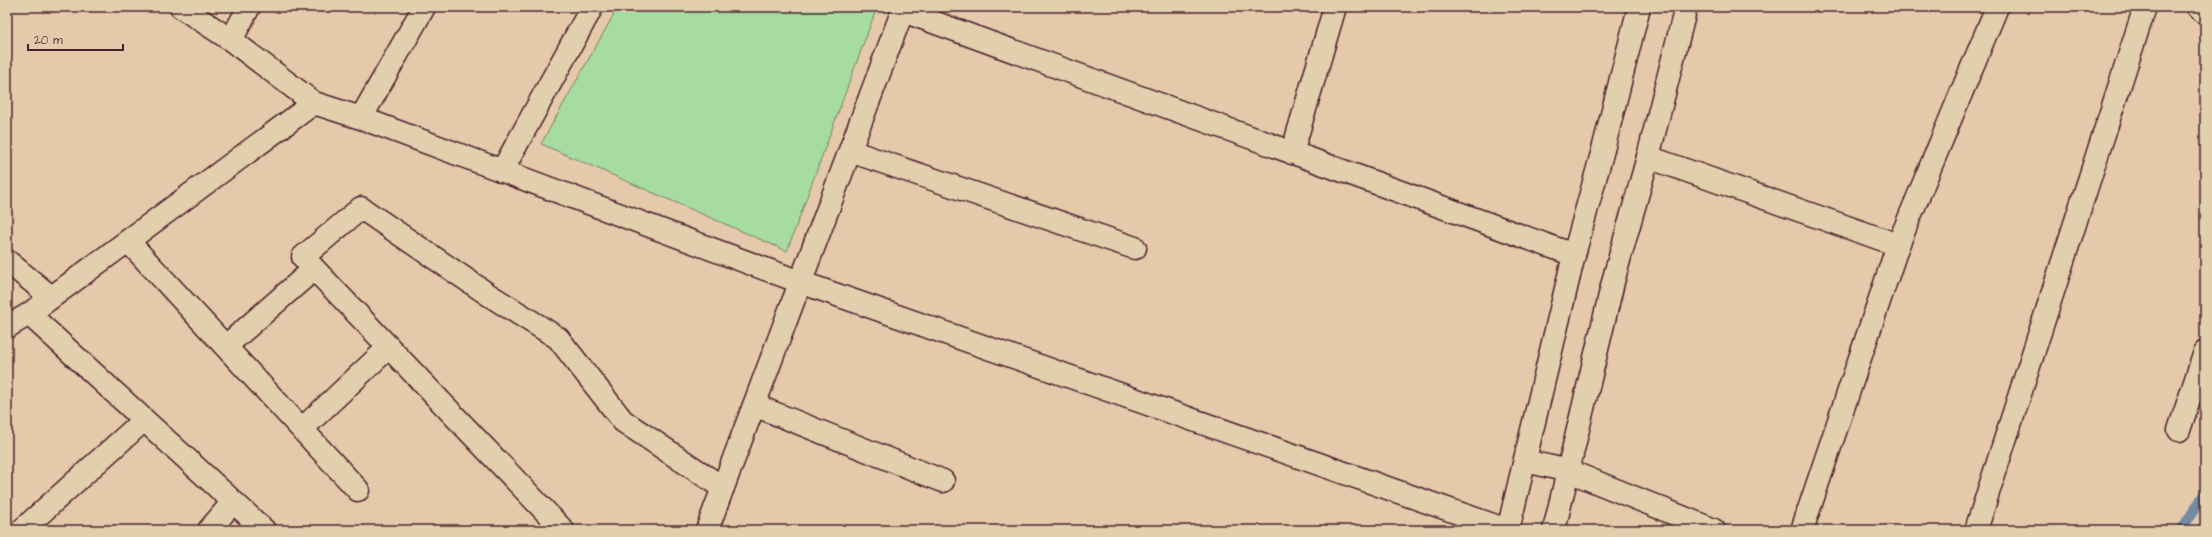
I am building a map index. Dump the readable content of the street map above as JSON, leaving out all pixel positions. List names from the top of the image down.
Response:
{
  "scale_bar": "20 m"
}
